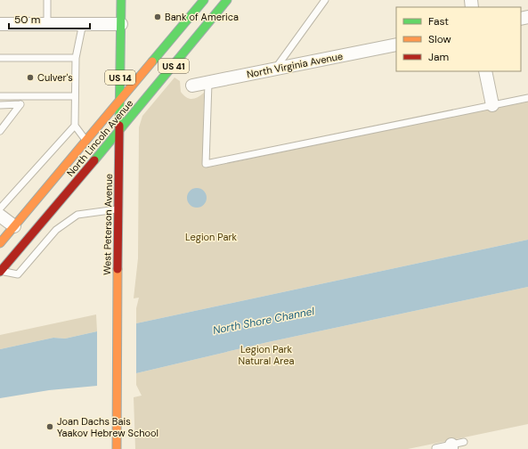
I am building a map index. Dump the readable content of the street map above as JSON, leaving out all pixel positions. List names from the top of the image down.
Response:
{
  "streets": {
    "main road": [
      "US 41",
      "US 14",
      "North Lincoln Avenue",
      "West Peterson Avenue"
    ],
    "street": ["North Virginia Avenue"]
  },
  "crossings": [
    ["North Lincoln Avenue", "West Peterson Avenue"]
  ],
  "water": ["North Shore Channel"],
  "parks": ["Legion Park", "Legion Park Natural Area"],
  "places": ["Bank of America", "Culver's", "Joan Dachs Bais Yaakov Hebrew School"],
  "legend": ["Fast", "Slow", "Jam"],
  "scale_bar": "50 m"
}
